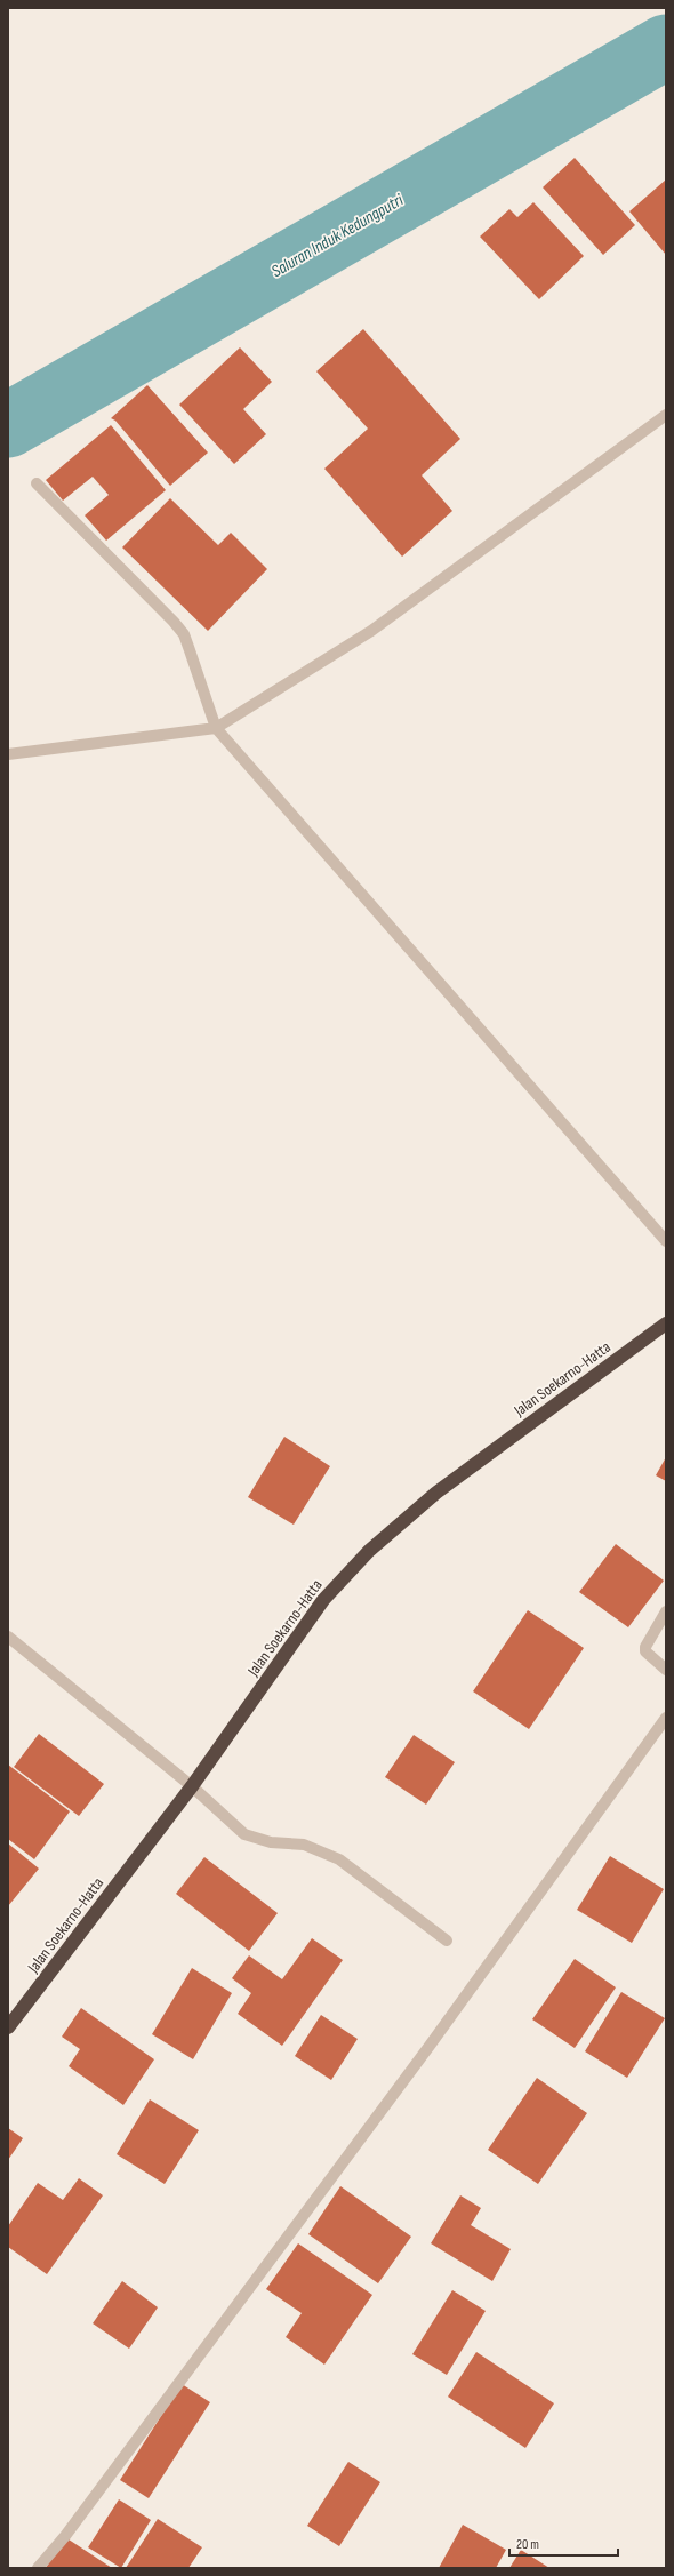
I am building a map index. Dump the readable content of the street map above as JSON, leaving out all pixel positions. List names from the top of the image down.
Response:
{
  "streets": {
    "highway": ["Jalan Soekarno-Hatta"]
  },
  "water": ["Saluran Induk Kedungputri"],
  "scale_bar": "20 m"
}
